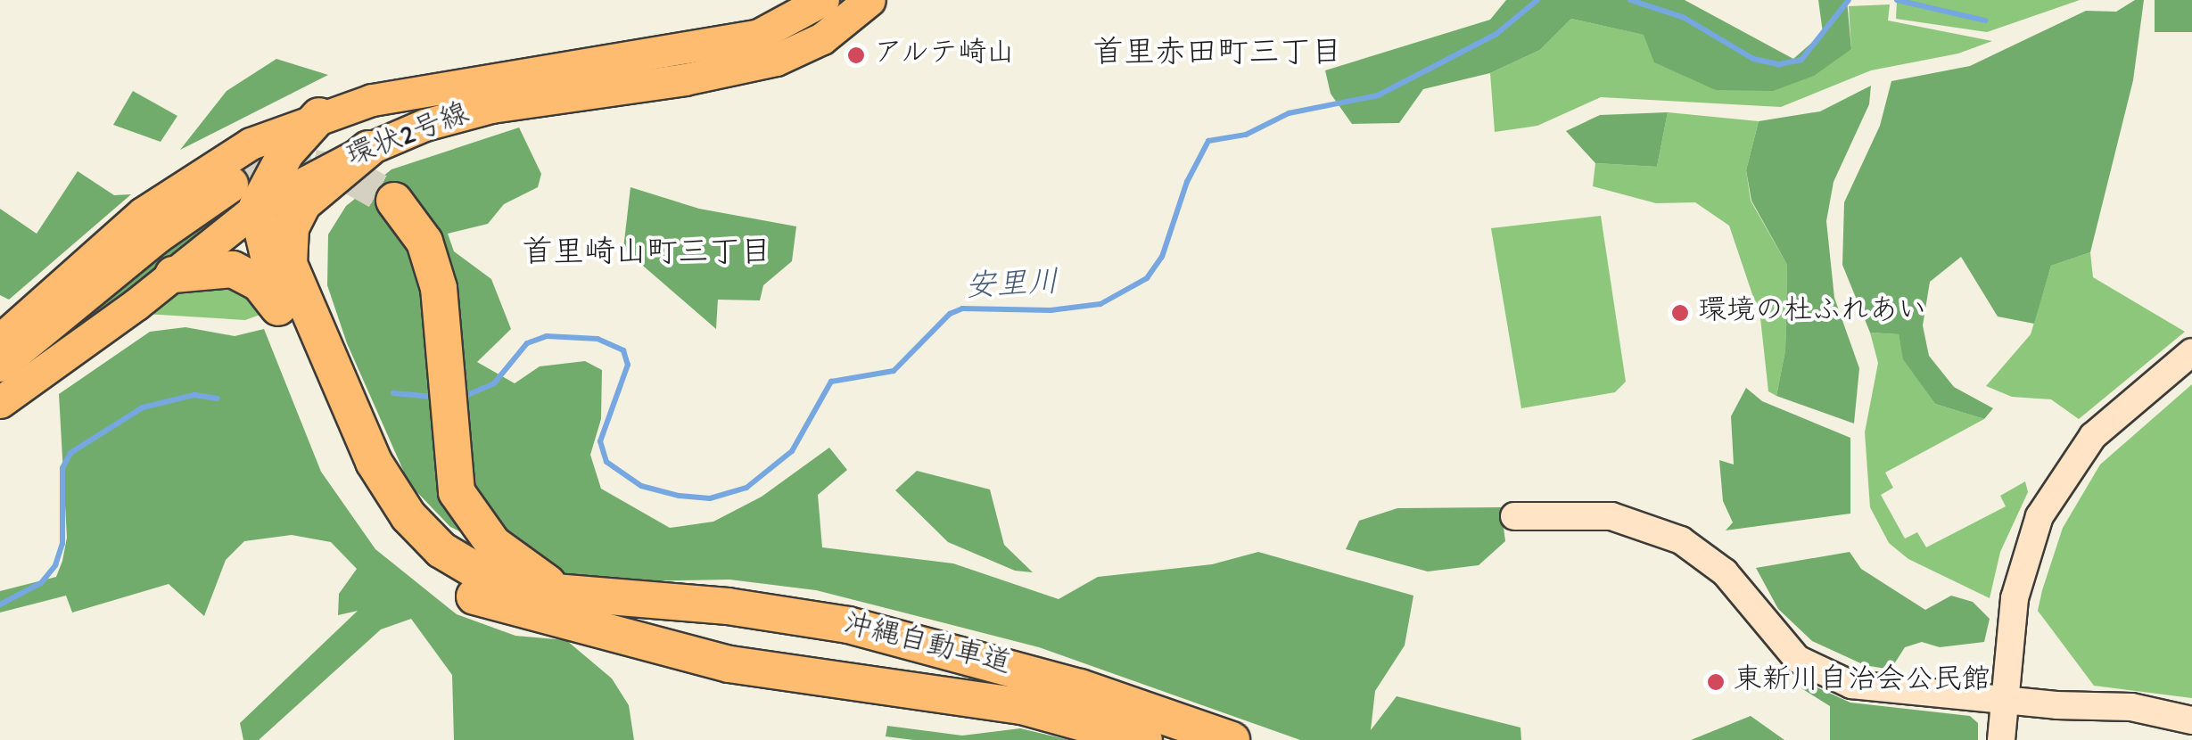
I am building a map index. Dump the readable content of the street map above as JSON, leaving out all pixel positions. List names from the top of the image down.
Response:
{
  "streets": {
    "highway": ["沖縄自動車道"],
    "main road": ["環状2号線"]
  },
  "districts": ["首里赤田町三丁目", "首里崎山町三丁目"],
  "water": ["安里川"],
  "places": ["アルテ崎山", "環境の杜ふれあい", "東新川自治会公民館"]
}
